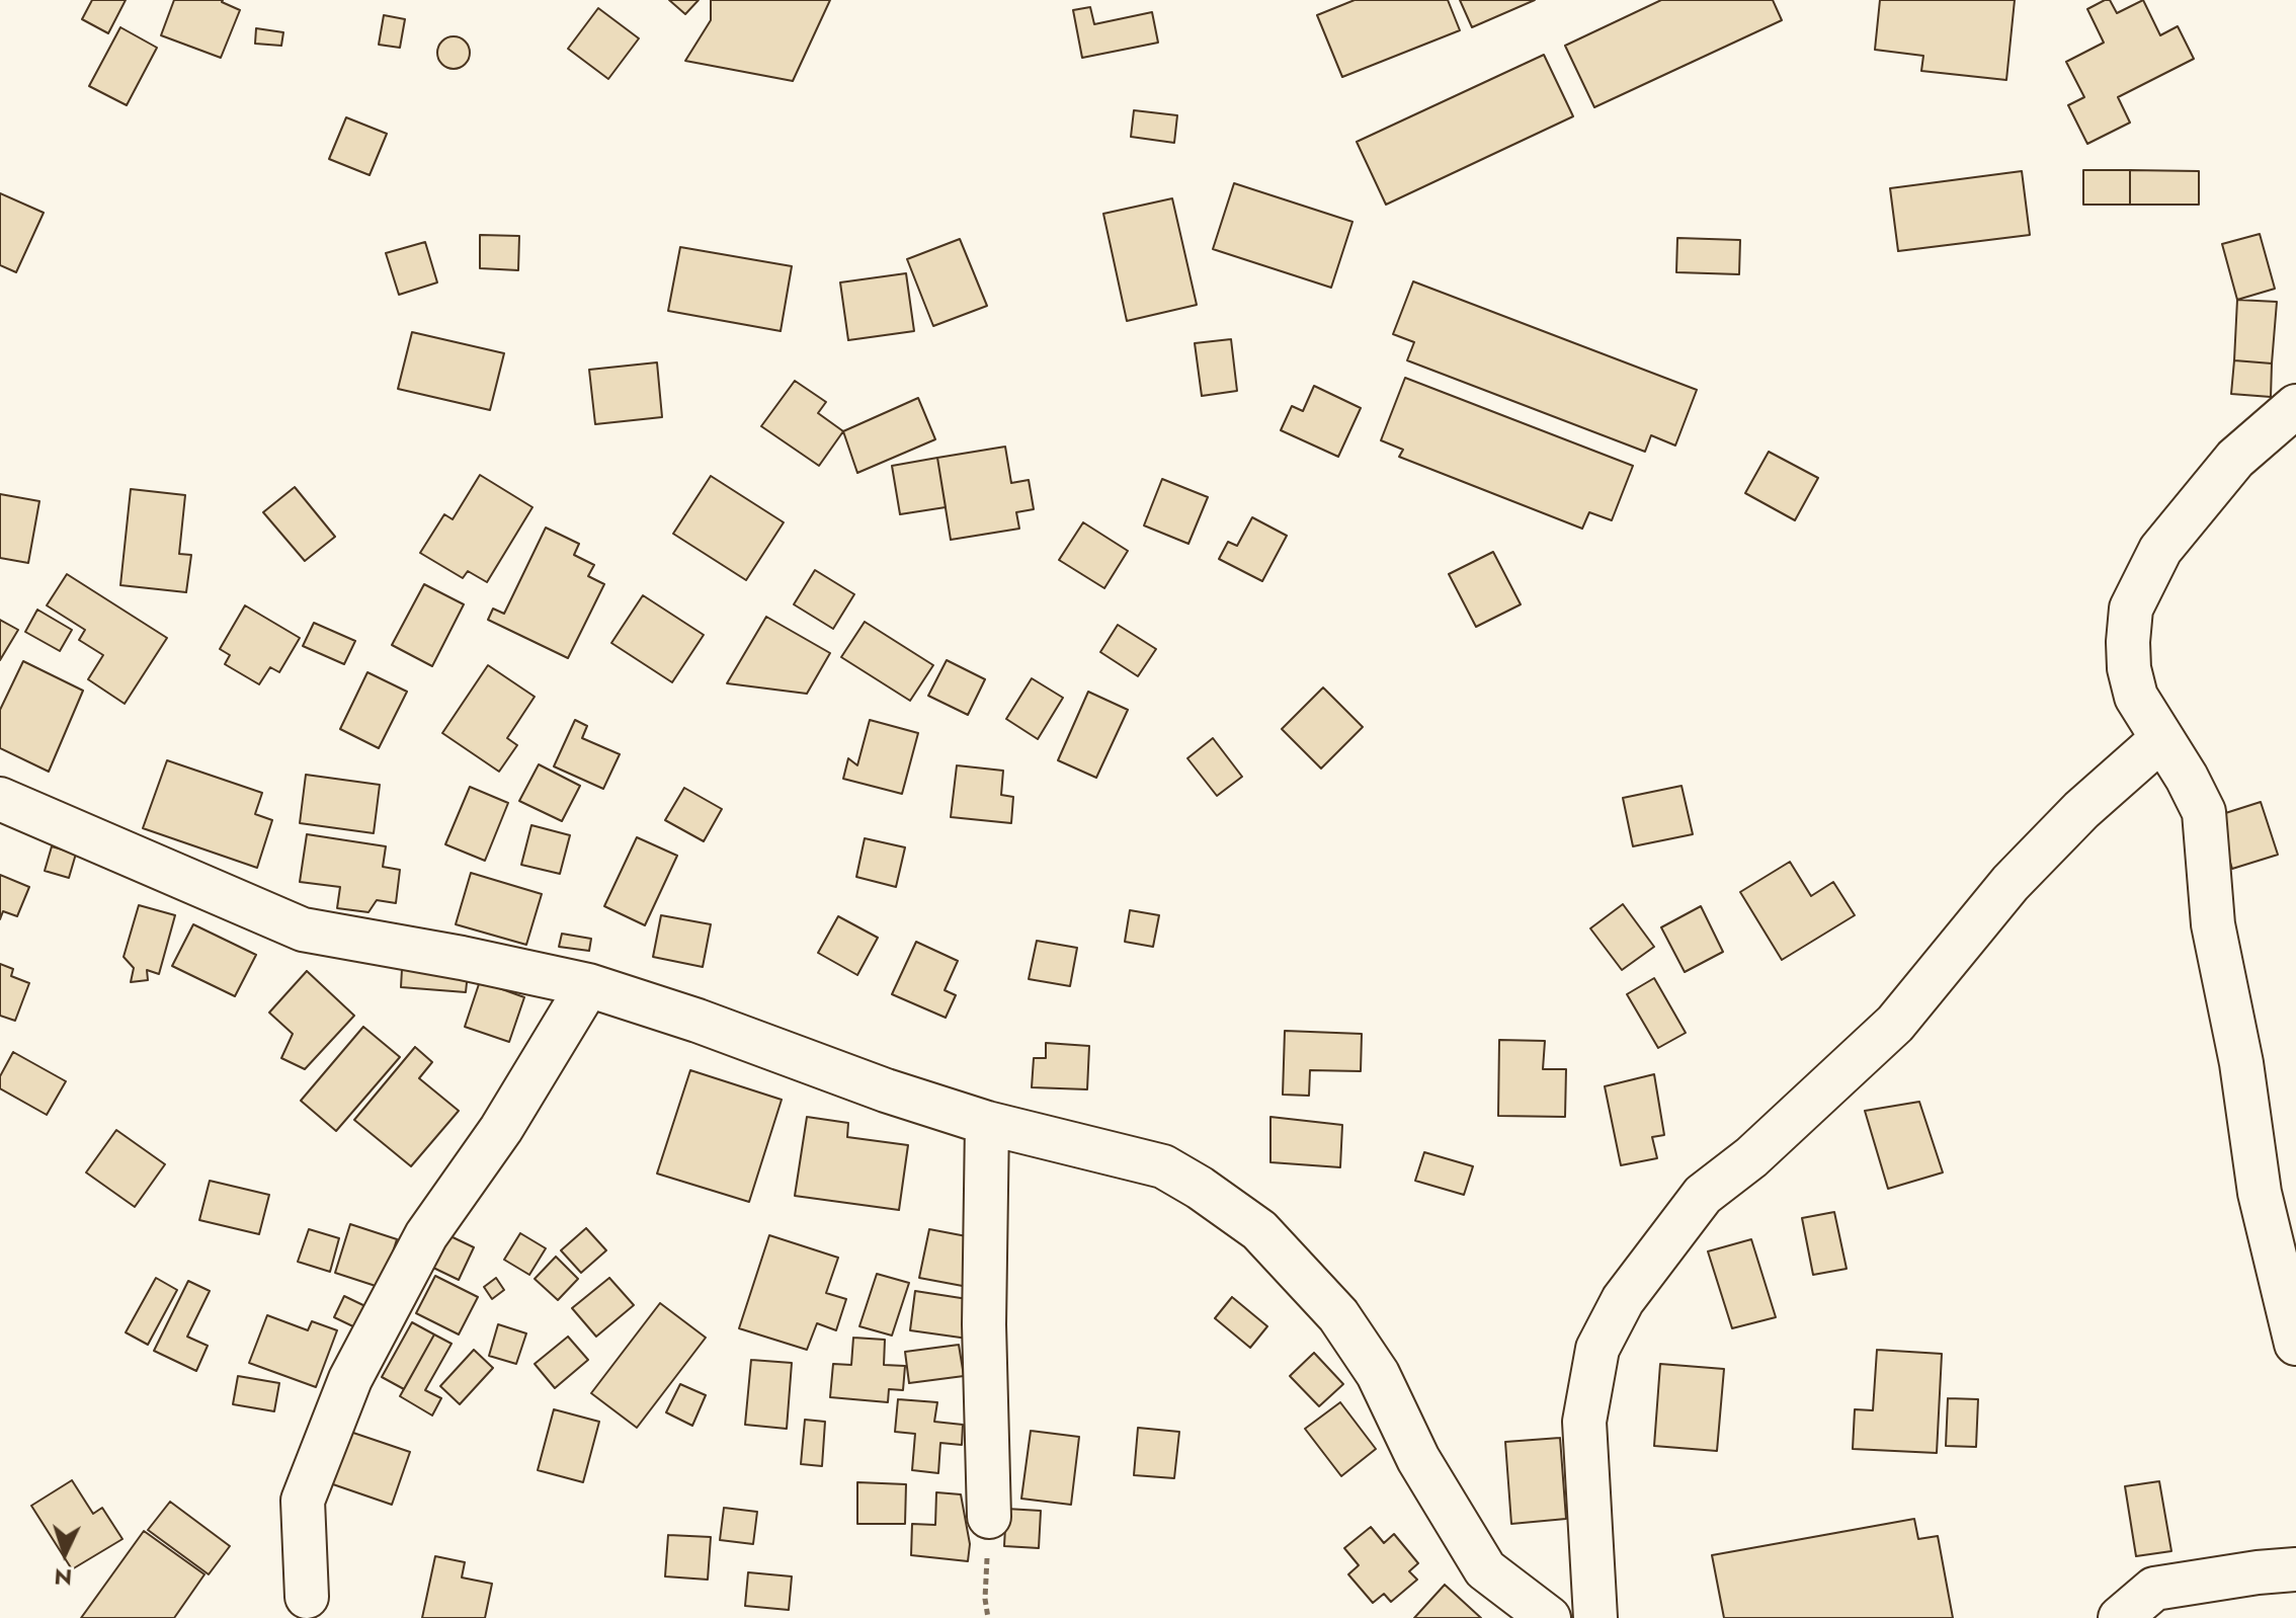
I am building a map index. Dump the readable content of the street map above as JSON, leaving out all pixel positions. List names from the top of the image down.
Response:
{
  "north": "bottom"
}
